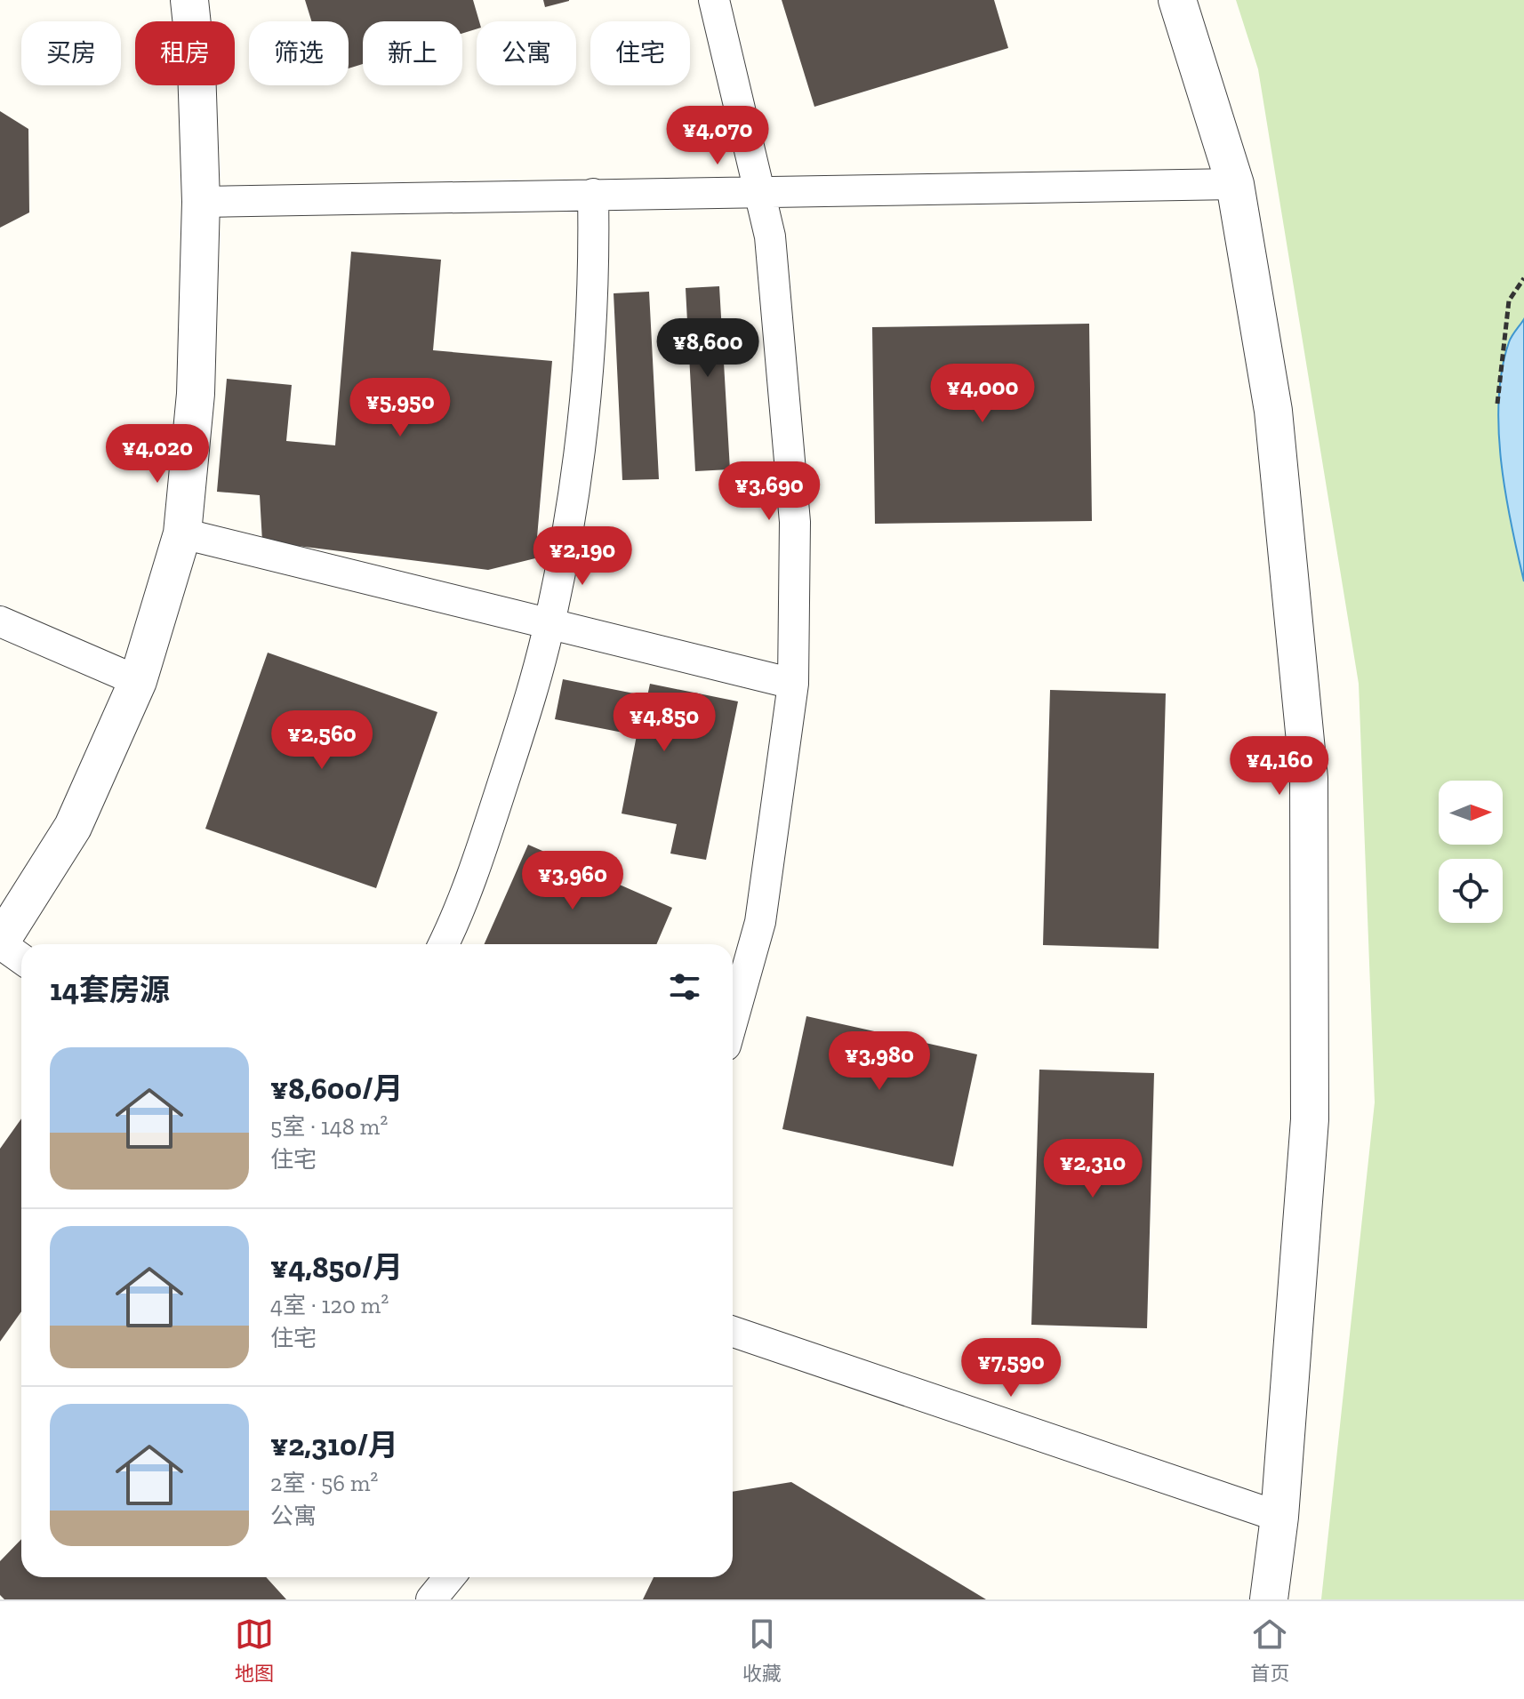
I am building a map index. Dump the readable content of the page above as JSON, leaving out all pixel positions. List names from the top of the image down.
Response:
{
  "north": "right",
  "page": {
    "chip": [
      "买房",
      "租房",
      "筛选",
      "新上",
      "公寓",
      "住宅"
    ],
    "price": [
      "¥4,070",
      "¥8,600",
      "¥4,000",
      "¥5,950",
      "¥4,020",
      "¥3,690",
      "¥2,190",
      "¥4,850",
      "¥2,560",
      "¥4,160",
      "¥3,960",
      "¥3,980",
      "¥2,310",
      "¥7,590"
    ],
    "heading": "14套房源",
    "list": [
      {
        "name": "¥8,600/月",
        "note": "5室 · 148 m² · 住宅"
      },
      {
        "name": "¥4,850/月",
        "note": "4室 · 120 m² · 住宅"
      },
      {
        "name": "¥2,310/月",
        "note": "2室 · 56 m² · 公寓"
      }
    ],
    "tabs": ["地图", "收藏", "首页"]
  }
}
